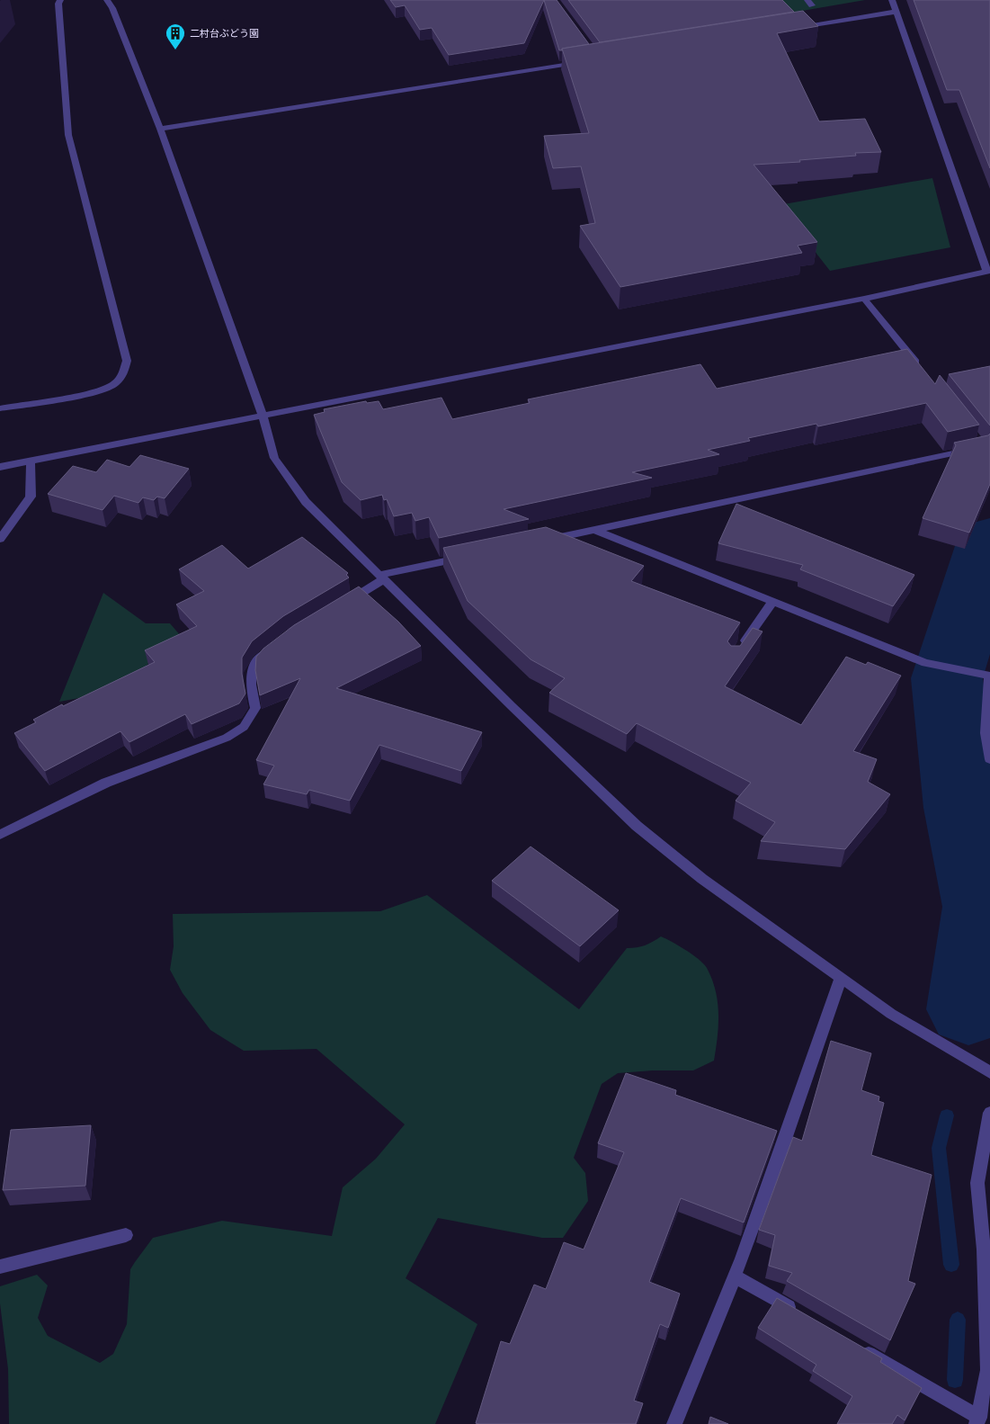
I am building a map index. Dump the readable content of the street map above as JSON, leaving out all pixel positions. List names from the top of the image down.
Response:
{
  "places": {
    "building": ["二村台ぶどう園"]
  }
}
